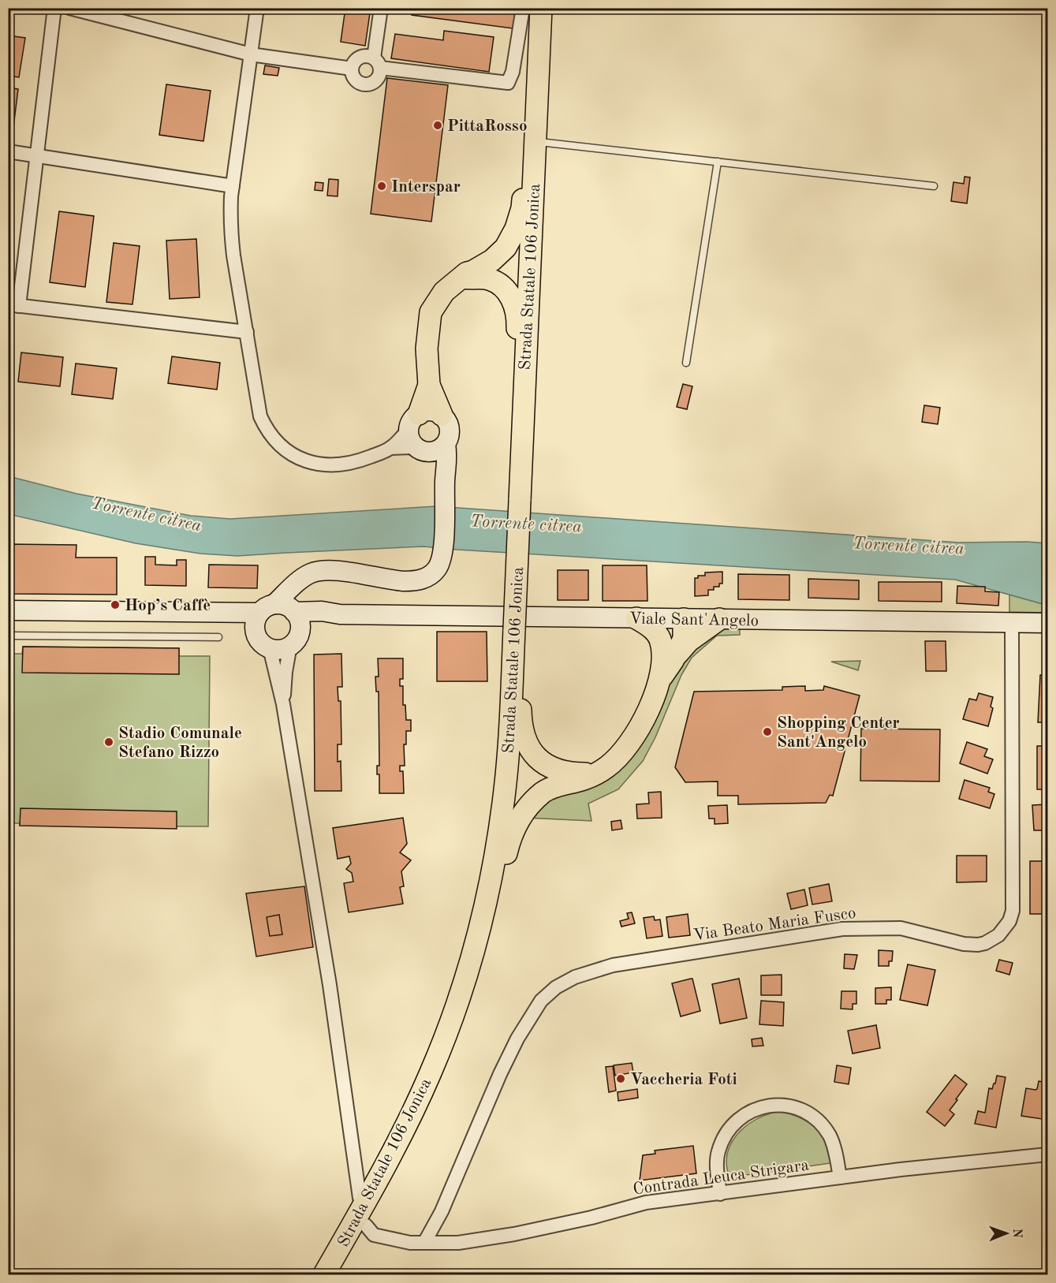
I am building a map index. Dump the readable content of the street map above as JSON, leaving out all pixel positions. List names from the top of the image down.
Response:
{
  "streets": {
    "main road": ["Strada Statale 106 Jonica", "Viale Sant'Angelo"],
    "street": ["Via Beato Maria Fusco", "Contrada Leuca Strigara"]
  },
  "crossings": [
    ["Viale Sant'Angelo", "Via Beato Maria Fusco"],
    ["Via Beato Maria Fusco", "Contrada Leuca Strigara"]
  ],
  "water": ["Torrente citrea"],
  "places": [
    "PittaRosso",
    "Interspar",
    "Hop’s Caffè",
    "Shopping Center Sant'Angelo",
    "Stadio Comunale Stefano Rizzo",
    "Vaccheria Foti"
  ],
  "north": "right"
}
